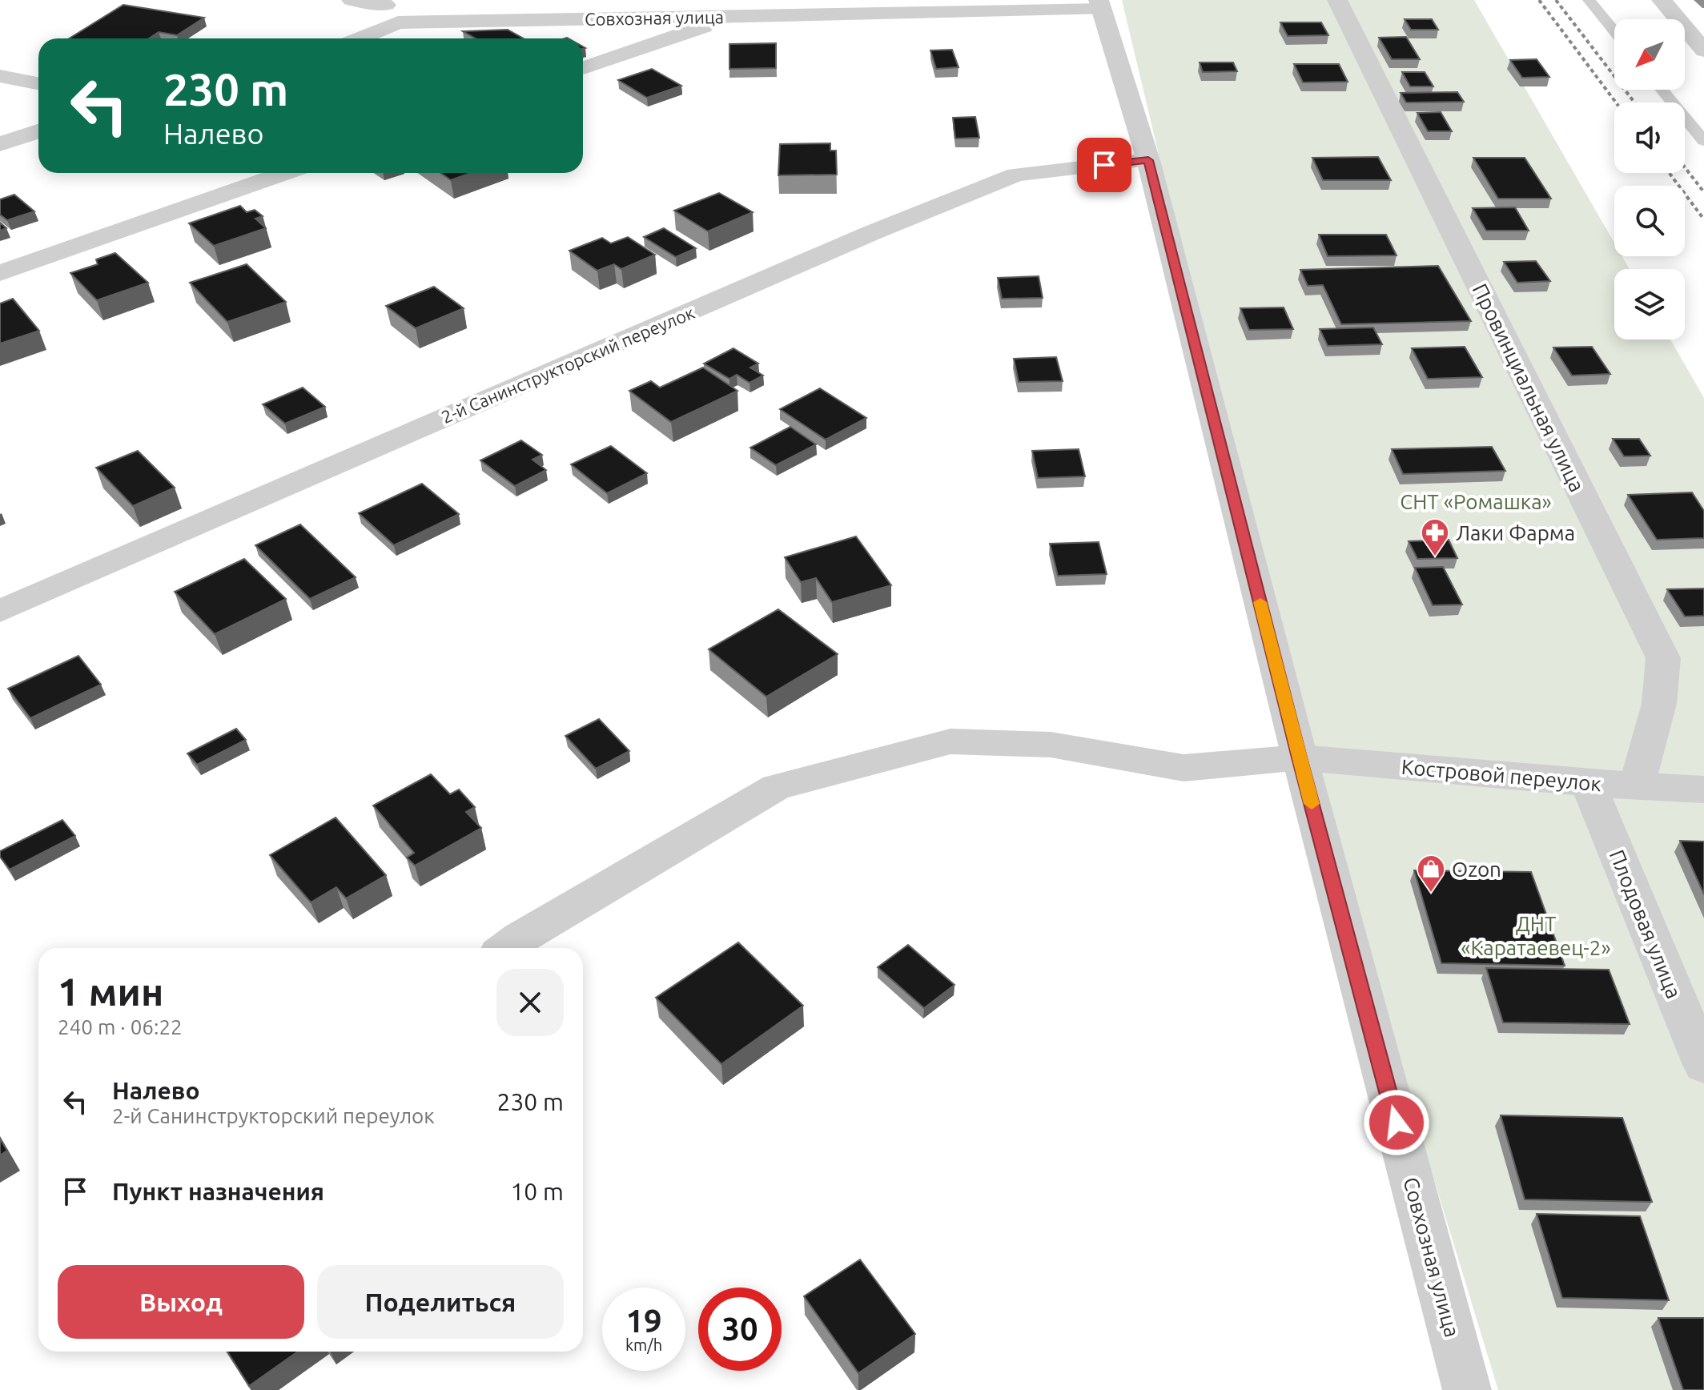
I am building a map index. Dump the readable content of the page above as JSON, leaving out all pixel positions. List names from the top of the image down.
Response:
{
  "streets": {
    "street": [
      "Совхозная улица",
      "2-й Санинструкторский переулок",
      "Провинциальная улица",
      "Костровой переулок",
      "Плодовая улица"
    ]
  },
  "crossings": [
    ["Совхозная улица", "2-й Санинструкторский переулок"],
    ["Совхозная улица", "Костровой переулок"],
    ["Провинциальная улица", "Костровой переулок"],
    ["Костровой переулок", "Плодовая улица"]
  ],
  "parks": ["СНТ «Ромашка»", "ДНТ «Каратаевец-2»"],
  "places": {
    "pharmacy": ["Лаки Фарма"],
    "shop": ["Ozon"]
  },
  "north": "bottom left",
  "page": {
    "turn": ["230 m", "Налево"],
    "heading": ["1 мин", "240 m · 06:22"],
    "list": [
      {
        "name": "Налево",
        "note": "2-й Санинструкторский переулок",
        "value": "230 m"
      },
      {
        "name": "Пункт назначения",
        "value": "10 m"
      }
    ],
    "buttons": ["Выход", "Поделиться"],
    "speed": "19 km/h",
    "limit": "30"
  }
}
